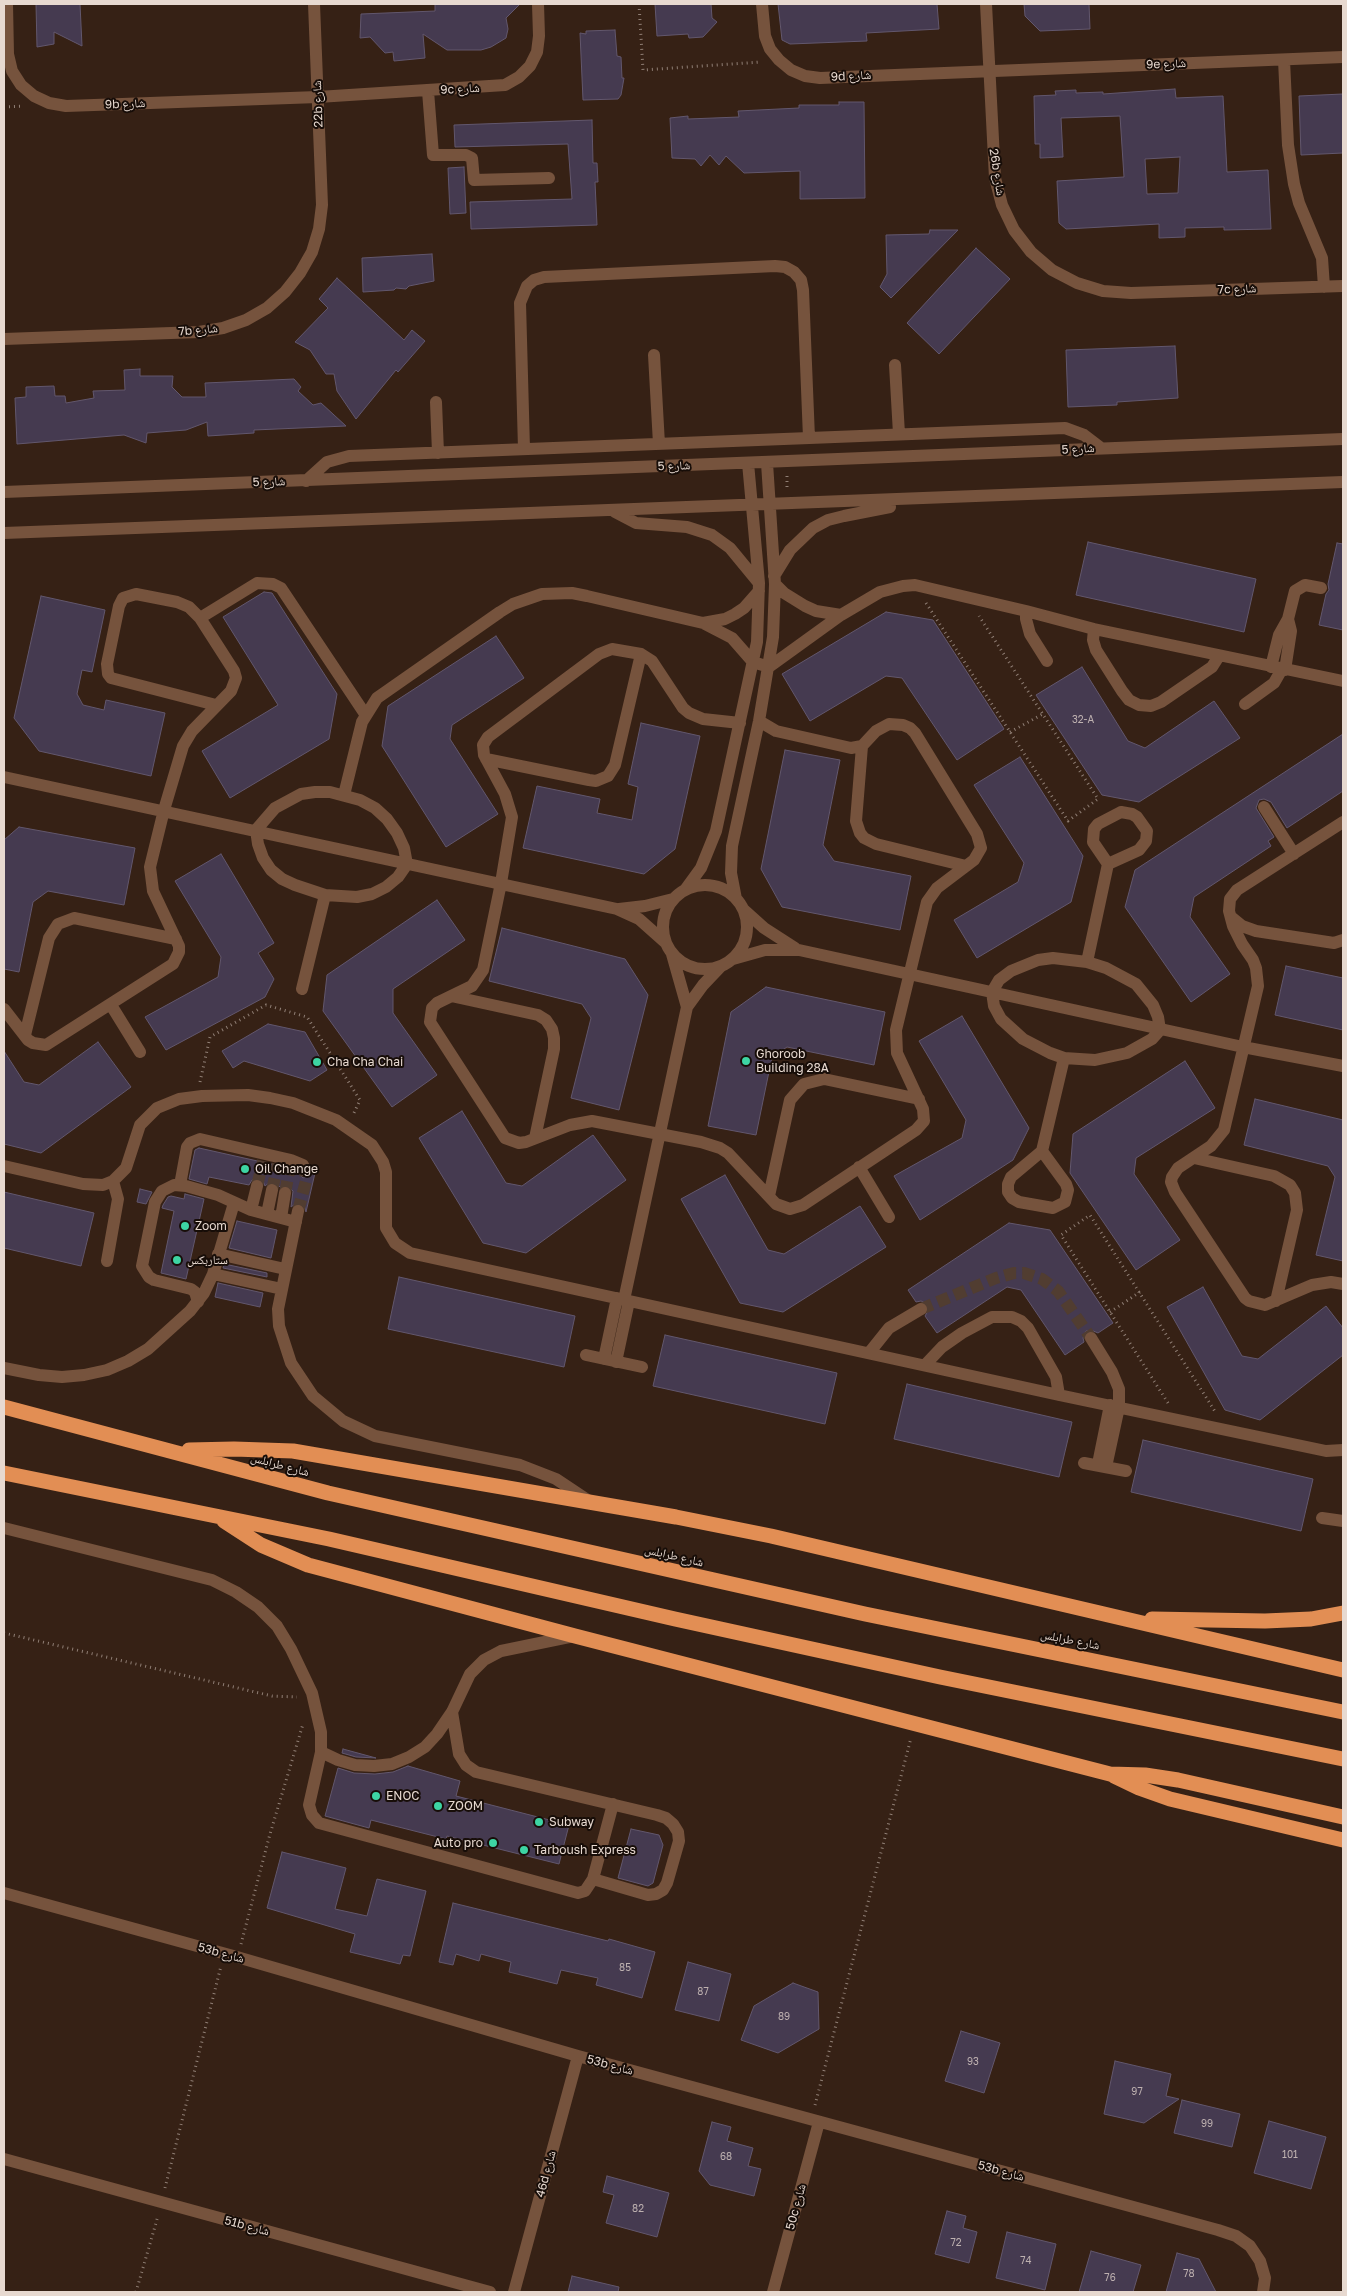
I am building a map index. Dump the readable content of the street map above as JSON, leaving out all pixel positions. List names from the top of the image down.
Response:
{
  "streets": {
    "highway": ["شارع طرابلس"],
    "street": [
      "9e شارع",
      "9d شارع",
      "9c شارع",
      "9b شارع",
      "22b شارع",
      "26b شارع",
      "7c شارع",
      "7b شارع",
      "شارع 5",
      "53b شارع",
      "46d شارع",
      "50c شارع",
      "51b شارع"
    ]
  },
  "crossings": [
    ["9e شارع", "9d شارع"],
    ["9e شارع", "26b شارع"],
    ["9d شارع", "26b شارع"],
    ["9c شارع", "9b شارع"],
    ["9c شارع", "22b شارع"],
    ["9b شارع", "22b شارع"],
    ["22b شارع", "7b شارع"],
    ["26b شارع", "7c شارع"],
    ["53b شارع", "46d شارع"],
    ["53b شارع", "50c شارع"]
  ],
  "places": [
    "Ghoroob Building 28A",
    "Cha Cha Chai",
    "Oil Change",
    "Zoom",
    "ستاربكس",
    "ENOC",
    "ZOOM",
    "Subway",
    "Auto pro",
    "Tarboush Express"
  ],
  "house_numbers": [
    "32-A",
    "85",
    "87",
    "89",
    "93",
    "97",
    "99",
    "101",
    "68",
    "82",
    "72",
    "74",
    "78",
    "76"
  ]
}
